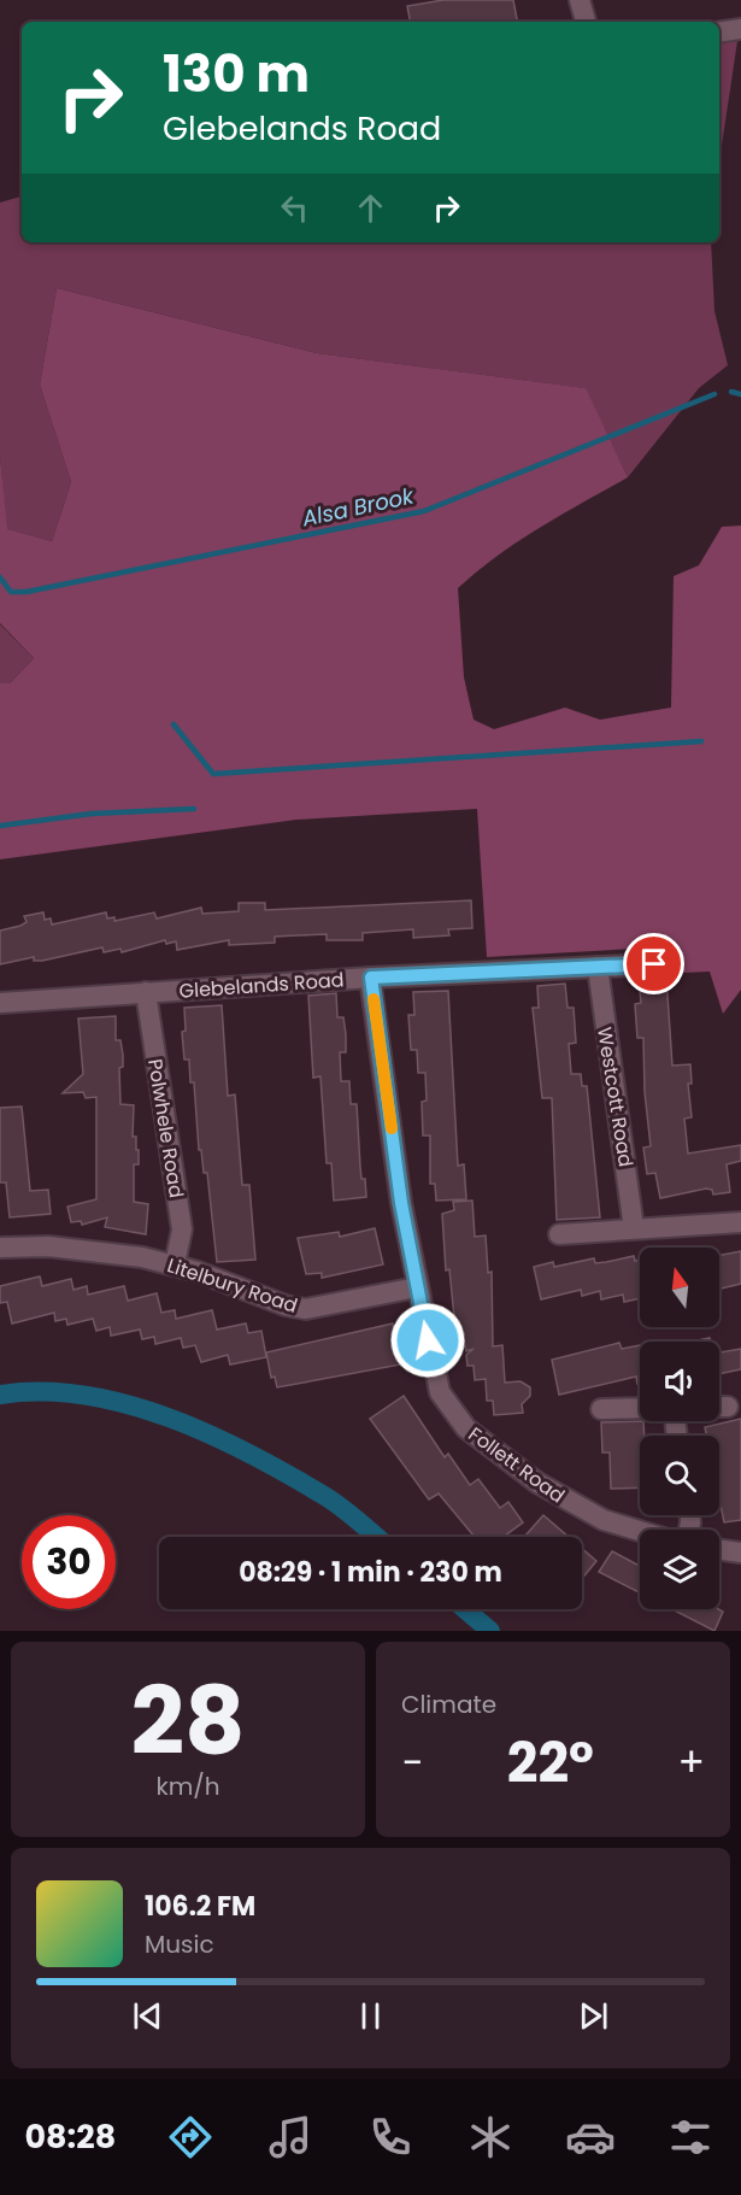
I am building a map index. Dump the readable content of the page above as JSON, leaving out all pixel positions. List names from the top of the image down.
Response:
{
  "streets": {
    "street": [
      "Glebelands Road",
      "Westcott Road",
      "Polwhele Road",
      "Litelbury Road",
      "Follett Road"
    ]
  },
  "crossings": [
    ["Glebelands Road", "Westcott Road"],
    ["Glebelands Road", "Polwhele Road"],
    ["Glebelands Road", "Follett Road"],
    ["Polwhele Road", "Litelbury Road"],
    ["Litelbury Road", "Follett Road"]
  ],
  "water": ["Alsa Brook"],
  "north": "top",
  "page": {
    "turn": ["130 m", "Glebelands Road"],
    "limit": "30",
    "trip": "08:29 · 1 min · 230 m",
    "tile": [
      ["28", "km/h"],
      "Climate"
    ],
    "heat": ["−", "22°", "+"],
    "song": ["106.2 FM", "Music"],
    "tabs": "08:28"
  }
}
